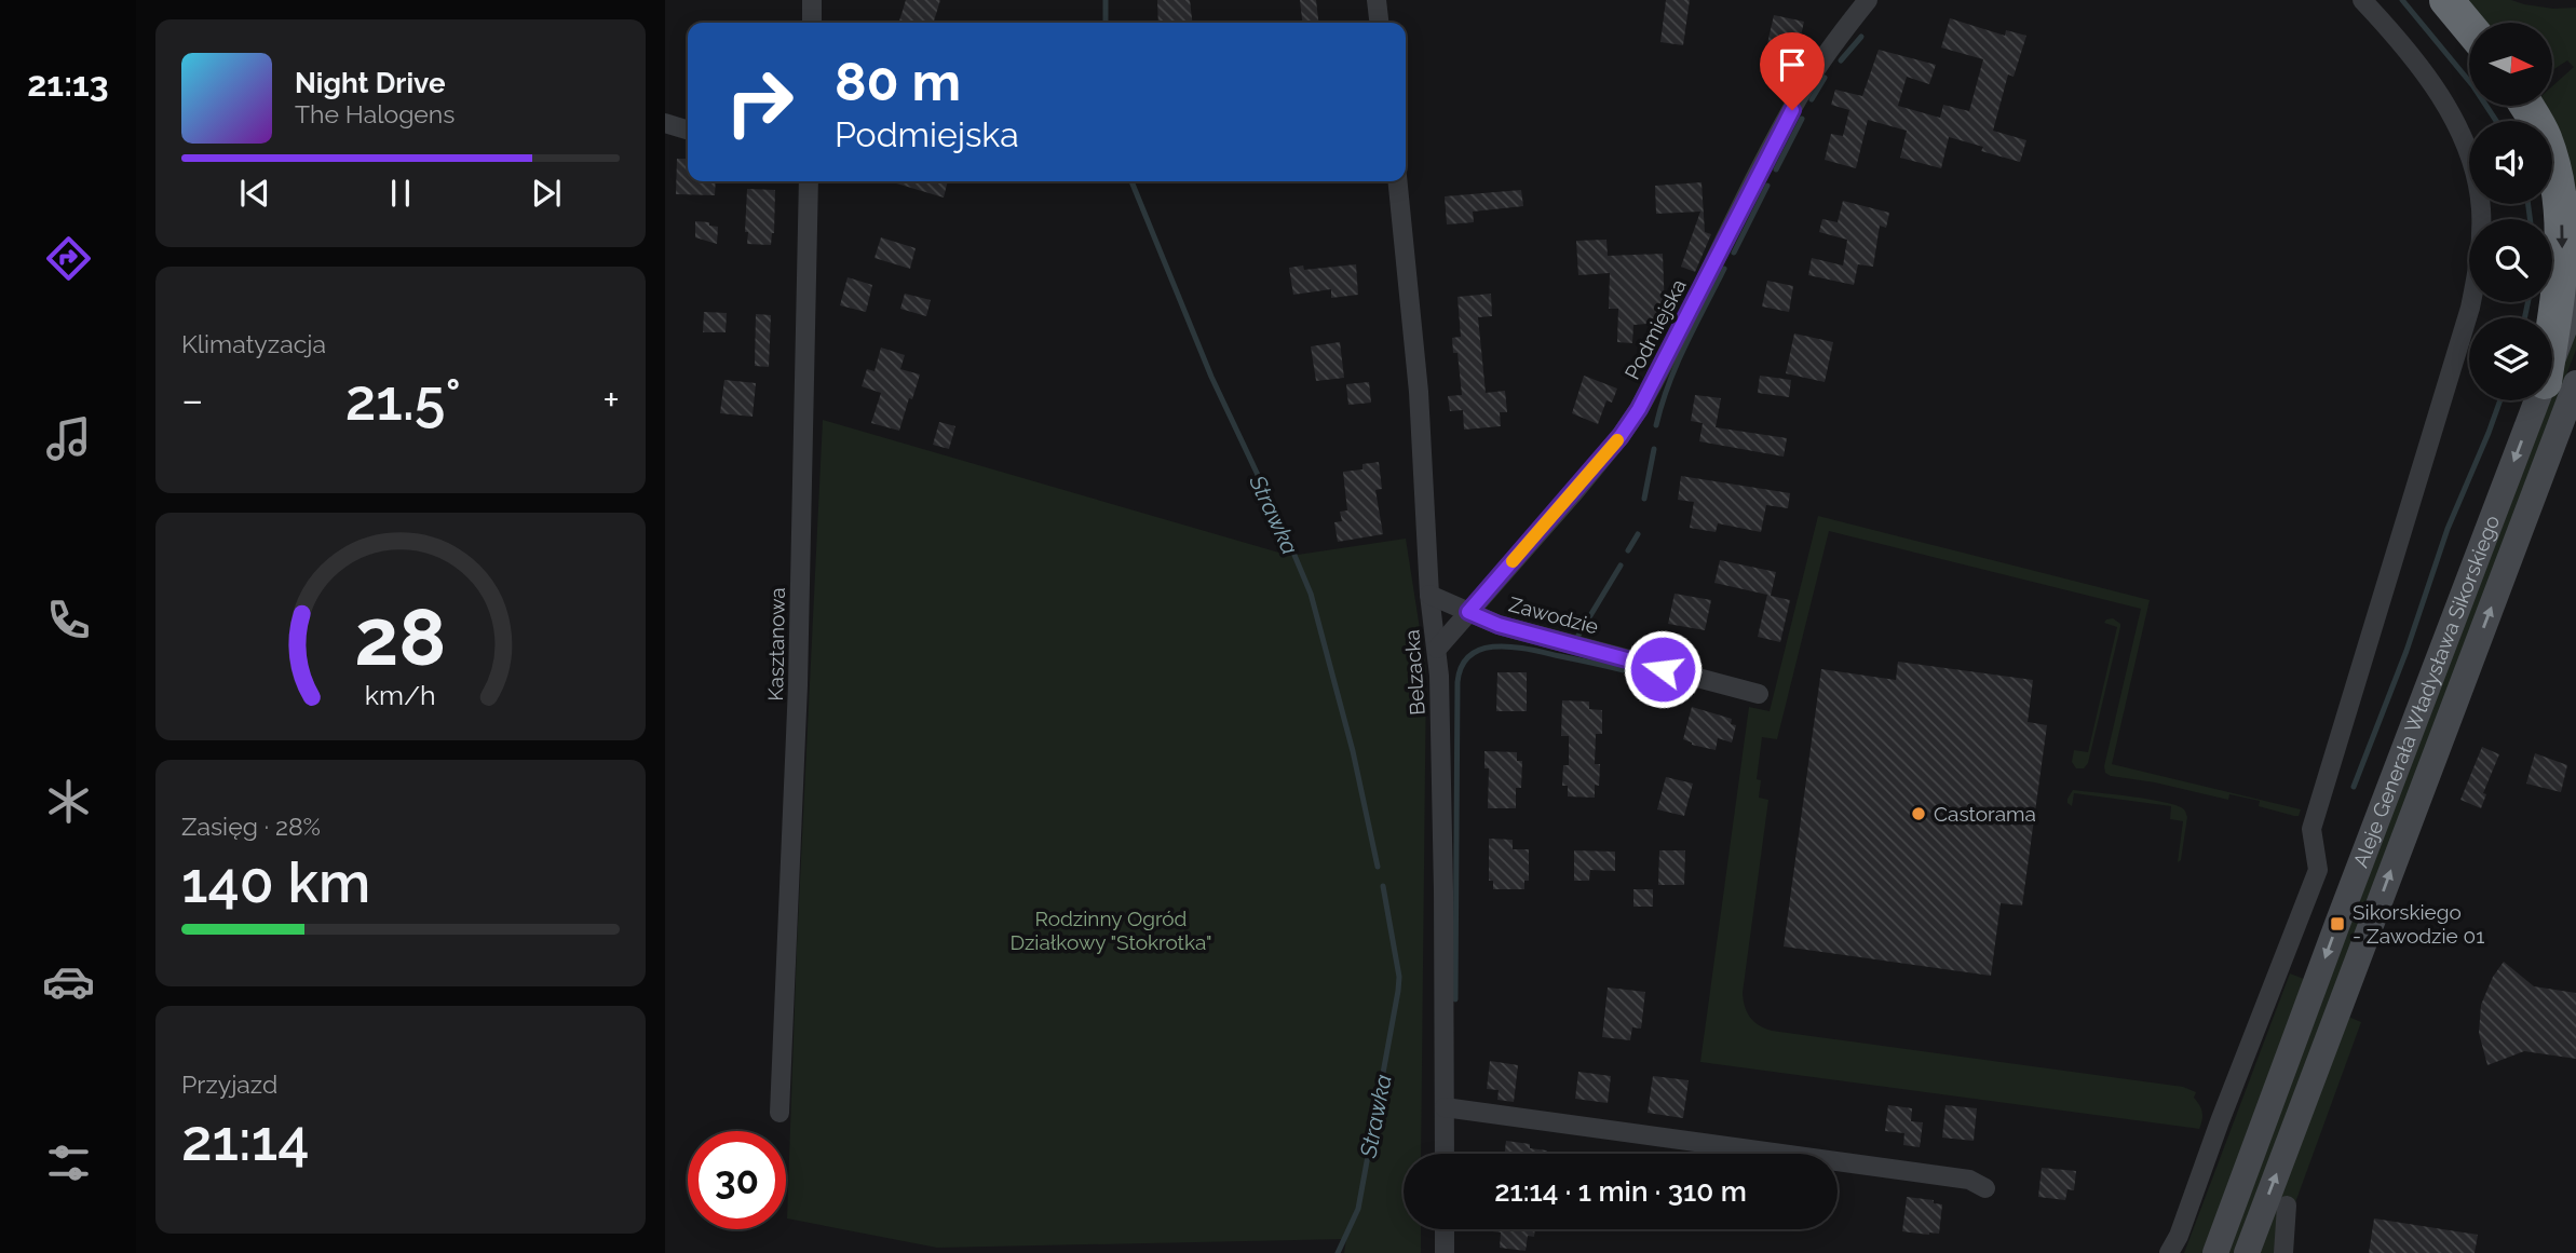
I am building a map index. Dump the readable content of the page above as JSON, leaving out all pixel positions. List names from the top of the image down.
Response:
{
  "streets": {
    "main road": ["Aleje Generała Władysława Sikorskiego"],
    "street": [
      "Podmiejska",
      "Zawodzie",
      "Kasztanowa",
      "Belzacka"
    ]
  },
  "crossings": [
    ["Podmiejska", "Zawodzie"],
    ["Podmiejska", "Belzacka"],
    ["Zawodzie", "Belzacka"]
  ],
  "water": ["Strawka"],
  "parks": ["Rodzinny Ogród Działkowy \"Stokrotka\""],
  "places": {
    "other": ["Castorama"],
    "transit": ["Sikorskiego - Zawodzie 01"]
  },
  "north": "right",
  "page": {
    "tabs": "21:13",
    "turn": ["80 m", "Podmiejska"],
    "song": ["Night Drive", "The Halogens"],
    "tile": [
      "Klimatyzacja",
      ["Zasięg · 28%", "140 km"],
      ["Przyjazd", "21:14"]
    ],
    "heat": ["−", "21.5°", "+"],
    "limit": "30",
    "trip": "21:14 · 1 min · 310 m",
    "gauge": ["28", "km/h"]
  }
}
